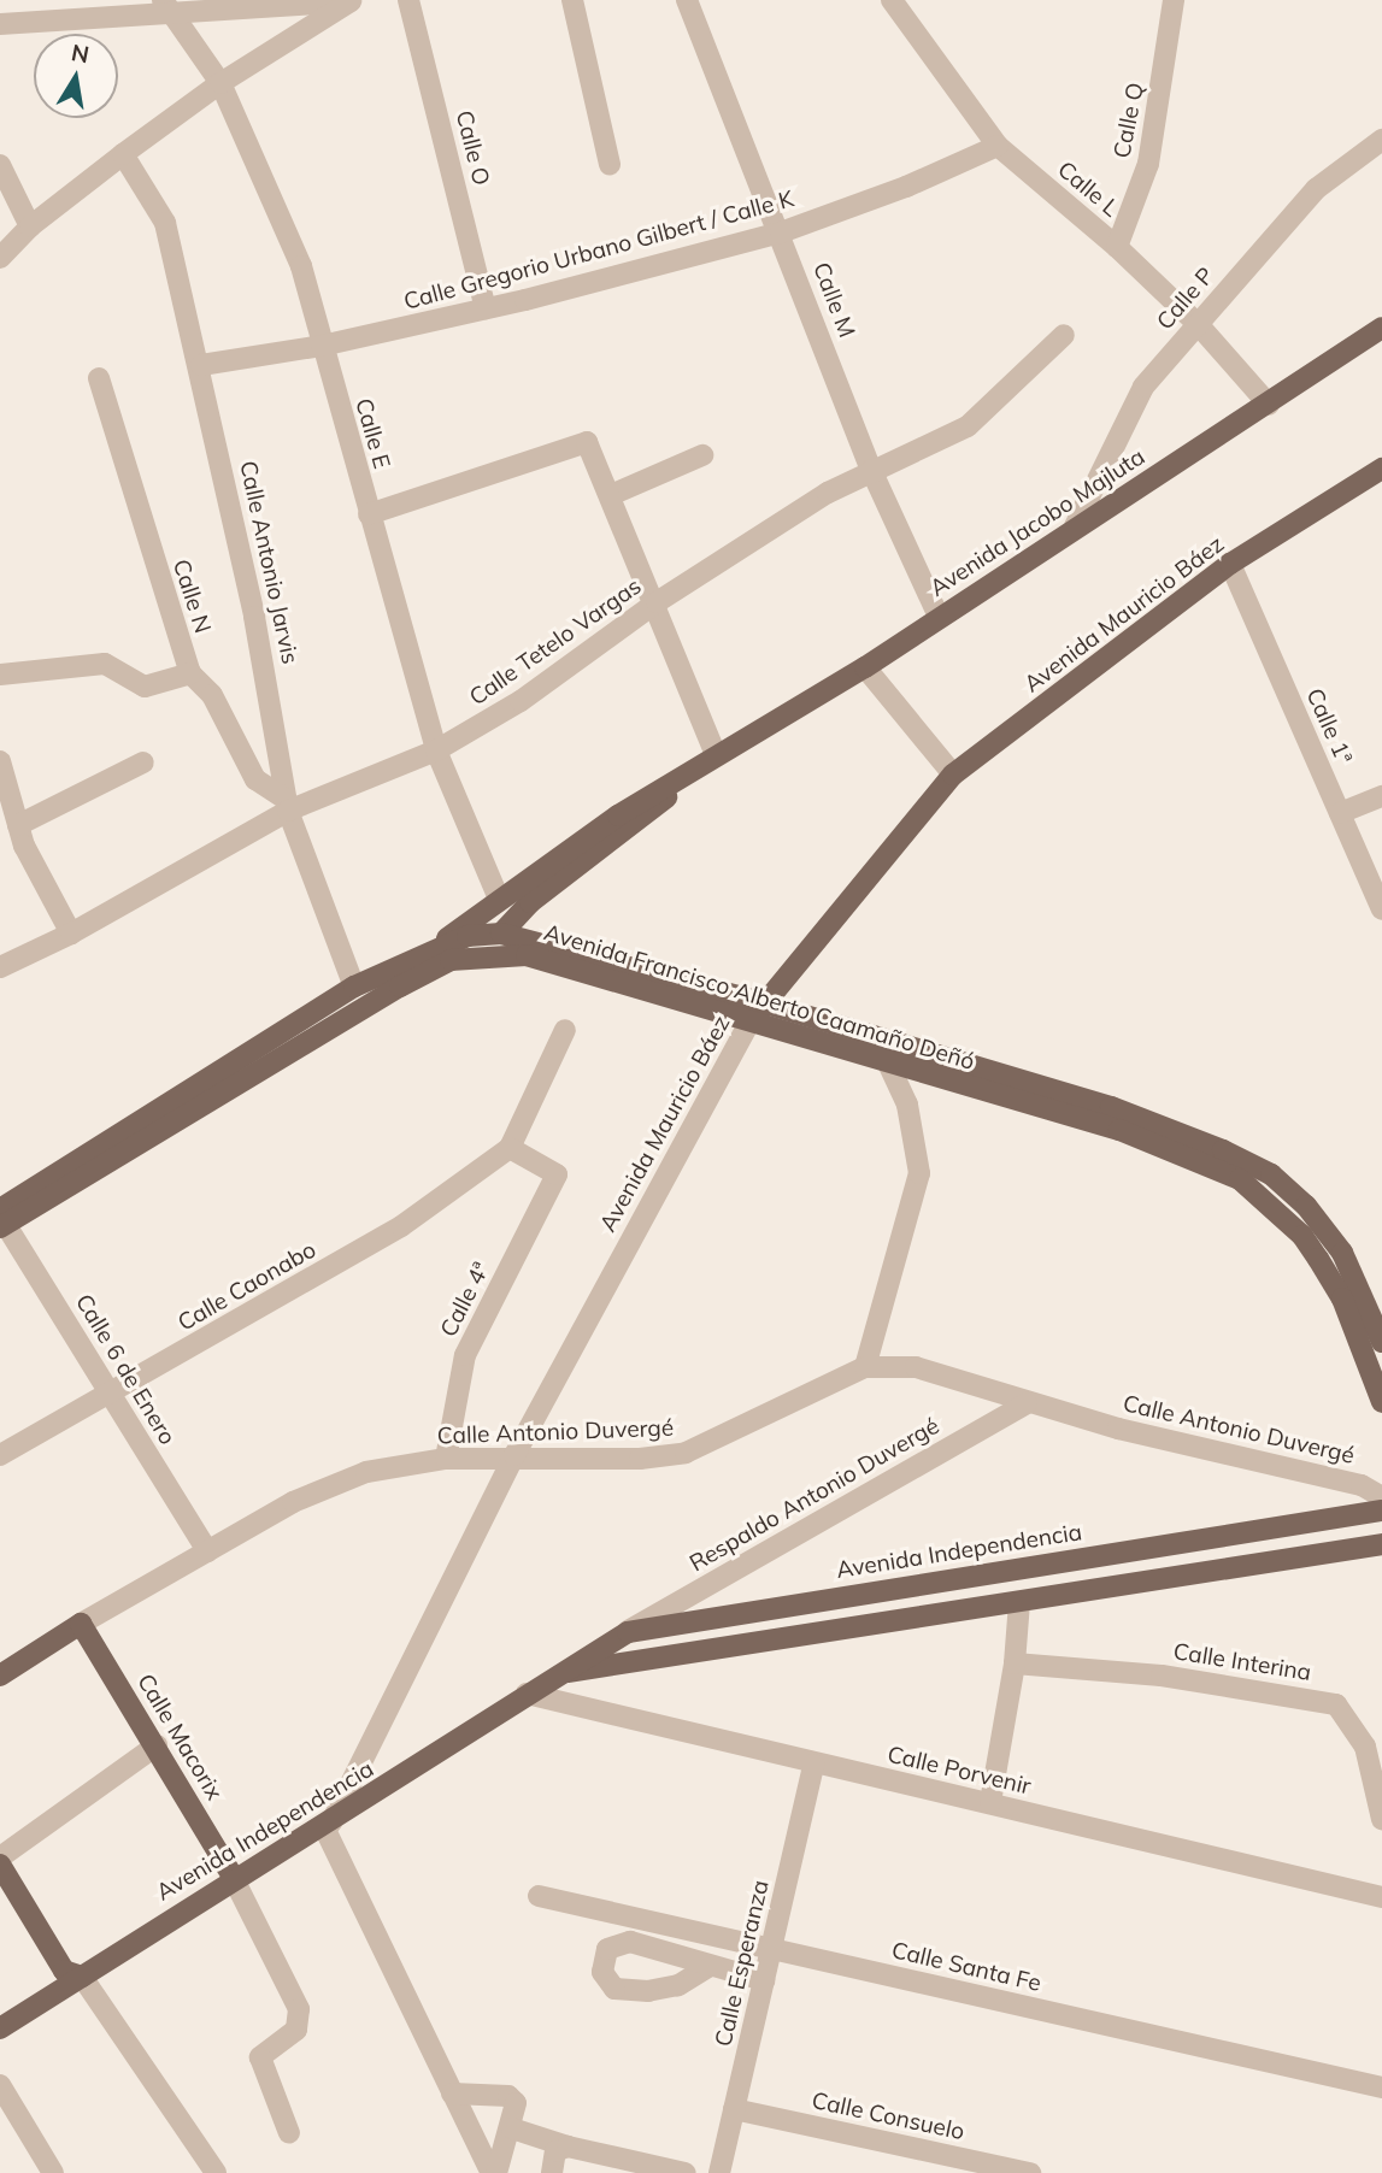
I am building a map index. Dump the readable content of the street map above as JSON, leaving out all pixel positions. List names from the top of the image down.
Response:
{
  "streets": {
    "main road": [
      "Avenida Jacobo Majluta",
      "Avenida Mauricio Báez",
      "Avenida Francisco Alberto Caamaño Deñó",
      "Calle Antonio Duvergé",
      "Avenida Independencia",
      "Calle Macorix"
    ],
    "street": [
      "Calle Q",
      "Calle O",
      "Calle L",
      "Calle Gregorio Urbano Gilbert / Calle K",
      "Calle P",
      "Calle M",
      "Calle E",
      "Calle Antonio Jarvis",
      "Calle N",
      "Calle Tetelo Vargas",
      "Calle 1ª",
      "Calle Caonabo",
      "Calle 4ª",
      "Calle 6 de Enero",
      "Respaldo Antonio Duvergé",
      "Calle Interina",
      "Calle Porvenir",
      "Calle Esperanza",
      "Calle Santa Fe",
      "Calle Consuelo"
    ]
  },
  "crossings": [
    ["Calle Q", "Calle L"],
    ["Calle O", "Calle Gregorio Urbano Gilbert / Calle K"],
    ["Calle L", "Calle Gregorio Urbano Gilbert / Calle K"],
    ["Calle L", "Calle P"],
    ["Calle L", "Avenida Jacobo Majluta"],
    ["Calle Gregorio Urbano Gilbert / Calle K", "Calle M"],
    ["Calle Gregorio Urbano Gilbert / Calle K", "Calle E"],
    ["Calle Gregorio Urbano Gilbert / Calle K", "Calle Antonio Jarvis"],
    ["Calle P", "Avenida Jacobo Majluta"],
    ["Calle M", "Avenida Jacobo Majluta"],
    ["Calle M", "Calle Tetelo Vargas"],
    ["Calle E", "Avenida Jacobo Majluta"],
    ["Calle E", "Calle Tetelo Vargas"],
    ["Avenida Jacobo Majluta", "Avenida Francisco Alberto Caamaño Deñó"],
    ["Calle Antonio Jarvis", "Calle N"],
    ["Calle Antonio Jarvis", "Calle Tetelo Vargas"],
    ["Calle Antonio Jarvis", "Avenida Francisco Alberto Caamaño Deñó"],
    ["Calle N", "Calle Tetelo Vargas"],
    ["Avenida Mauricio Báez", "Calle 1ª"],
    ["Avenida Mauricio Báez", "Avenida Francisco Alberto Caamaño Deñó"],
    ["Avenida Mauricio Báez", "Calle Antonio Duvergé"],
    ["Avenida Mauricio Báez", "Avenida Independencia"],
    ["Avenida Francisco Alberto Caamaño Deñó", "Calle 6 de Enero"],
    ["Calle Caonabo", "Calle 4ª"],
    ["Calle Caonabo", "Calle 6 de Enero"],
    ["Calle 4ª", "Calle Antonio Duvergé"],
    ["Calle 6 de Enero", "Calle Antonio Duvergé"],
    ["Calle Antonio Duvergé", "Respaldo Antonio Duvergé"],
    ["Calle Antonio Duvergé", "Calle Macorix"],
    ["Respaldo Antonio Duvergé", "Avenida Independencia"],
    ["Avenida Independencia", "Calle Macorix"],
    ["Avenida Independencia", "Calle Porvenir"],
    ["Calle Porvenir", "Calle Esperanza"],
    ["Calle Esperanza", "Calle Santa Fe"],
    ["Calle Esperanza", "Calle Consuelo"]
  ],
  "north": "top"
}
